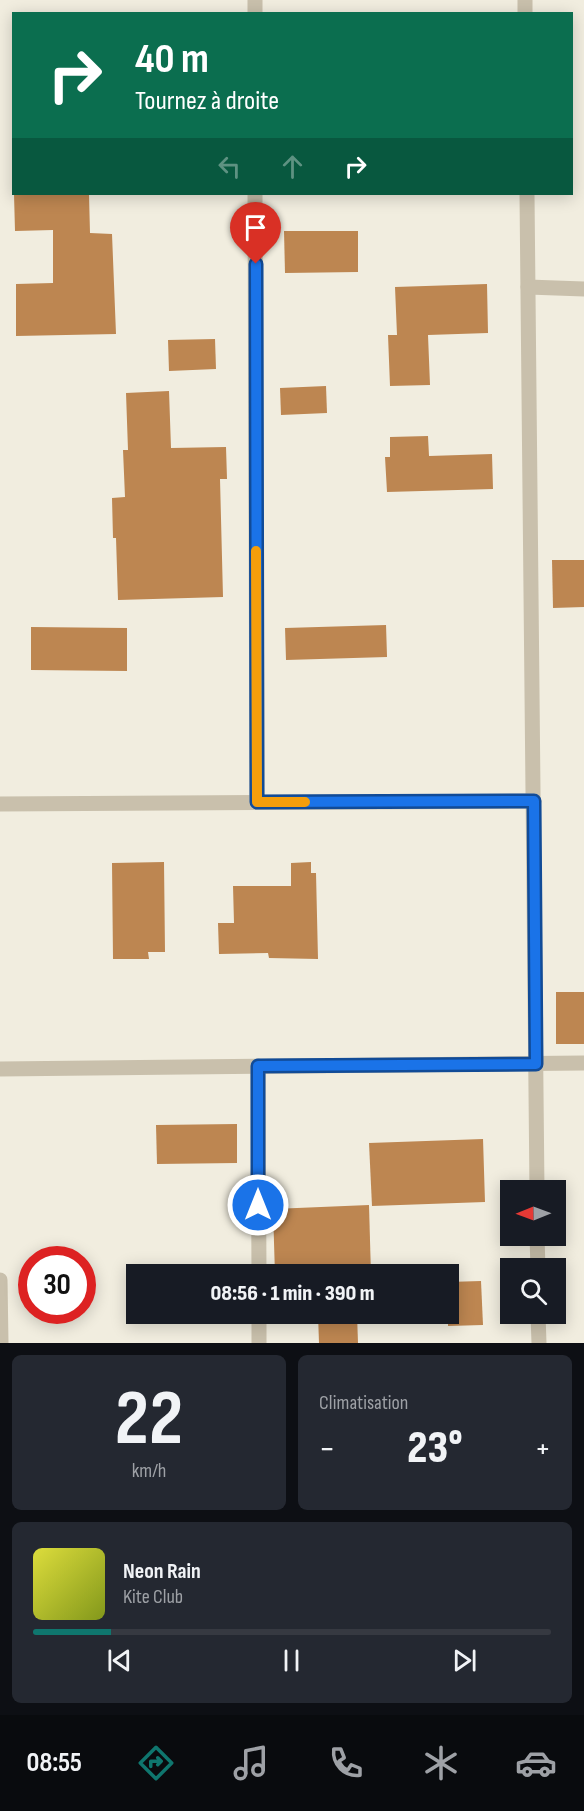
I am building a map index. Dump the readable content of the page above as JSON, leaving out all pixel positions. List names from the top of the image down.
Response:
{
  "north": "left",
  "page": {
    "turn": ["40 m", "Tournez à droite"],
    "limit": "30",
    "trip": "08:56 · 1 min · 390 m",
    "tile": [
      ["22", "km/h"],
      "Climatisation"
    ],
    "heat": ["−", "23°", "+"],
    "song": ["Neon Rain", "Kite Club"],
    "tabs": "08:55"
  }
}
